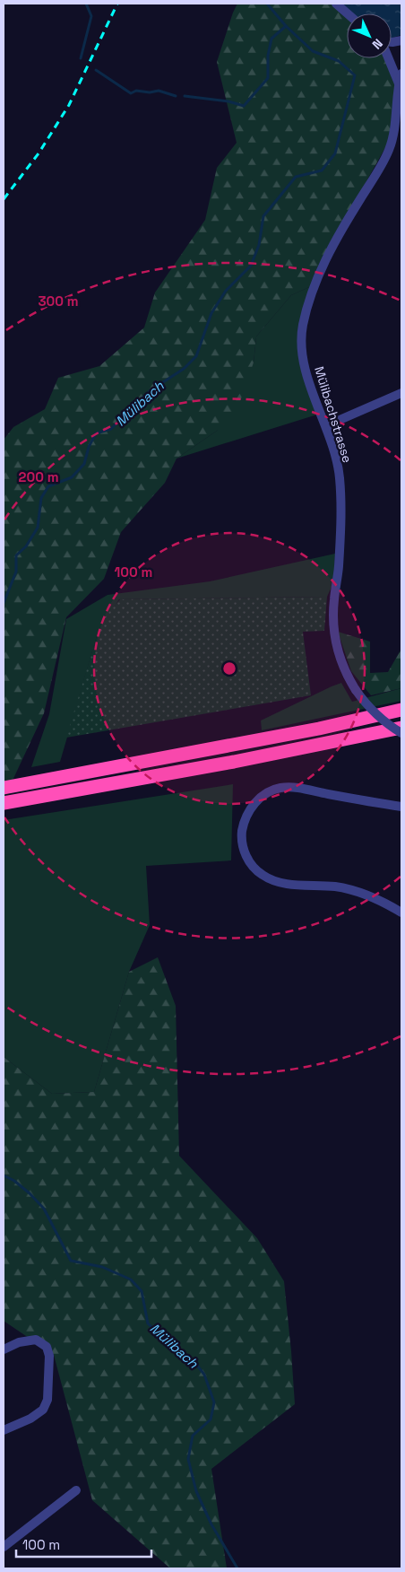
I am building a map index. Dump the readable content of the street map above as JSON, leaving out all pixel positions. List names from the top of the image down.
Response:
{
  "streets": {
    "street": ["Mülibachstrasse"]
  },
  "water": ["Mülibach"],
  "scale_bar": "100 m",
  "north": "bottom right",
  "rings": ["300 m", "200 m", "100 m"]
}
